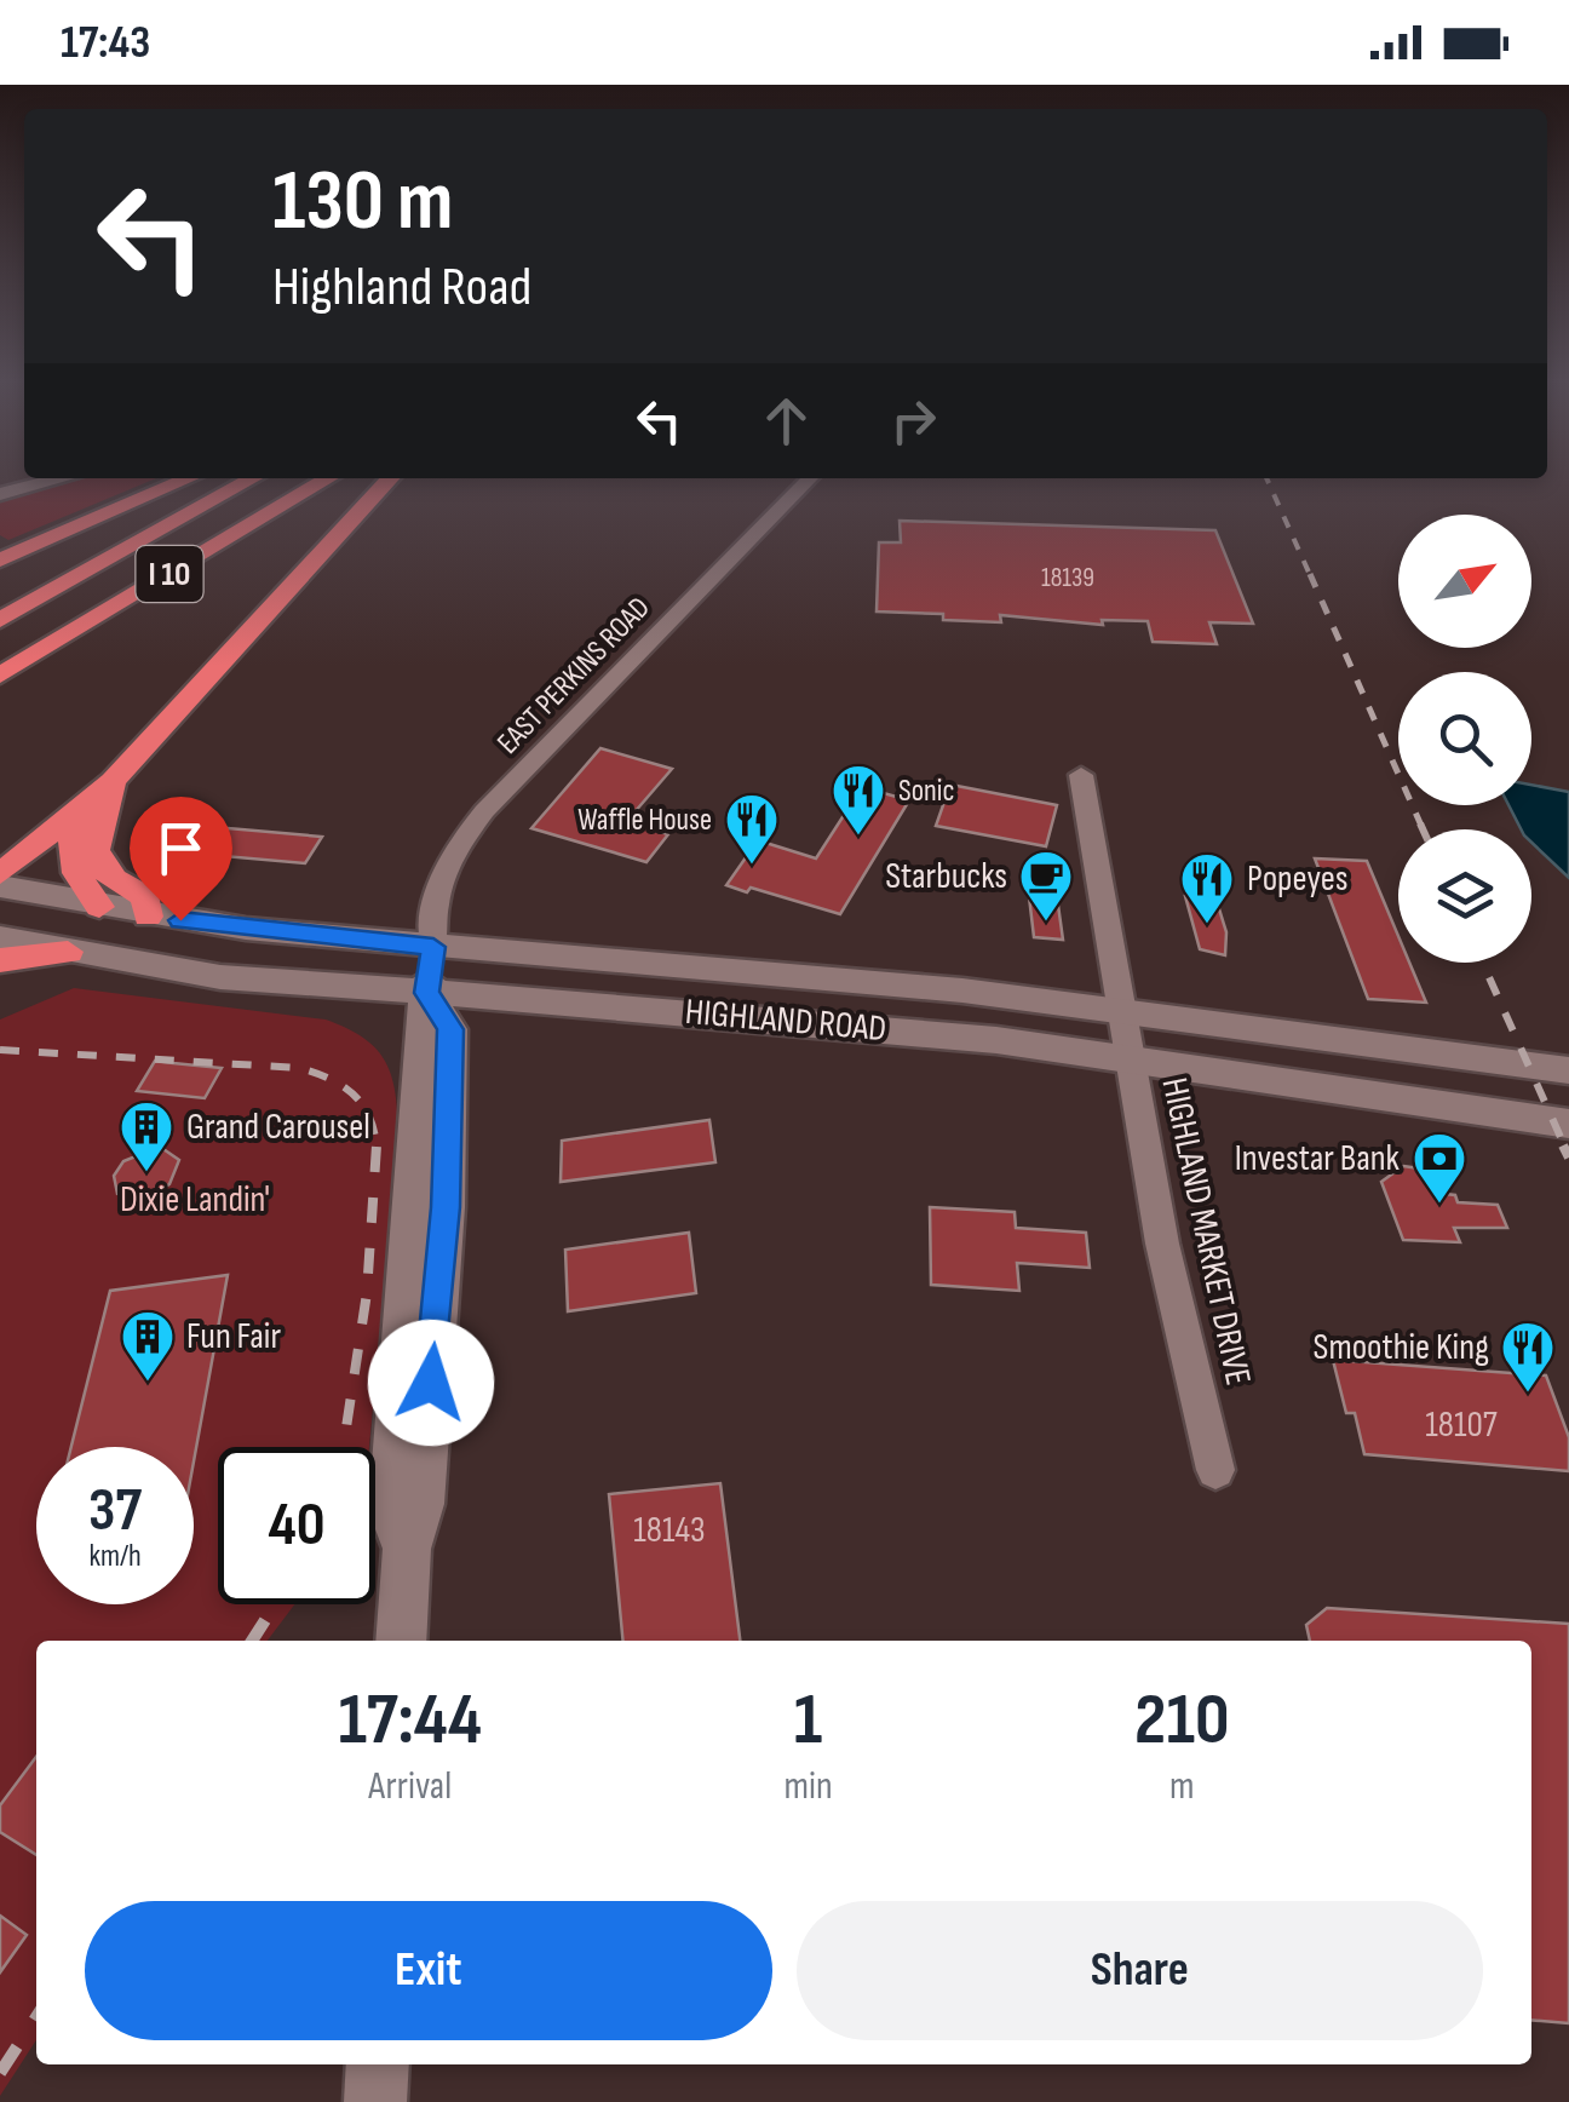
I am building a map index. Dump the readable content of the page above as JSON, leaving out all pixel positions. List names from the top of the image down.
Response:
{
  "streets": {
    "highway": ["I 10"],
    "main road": ["HIGHLAND ROAD"],
    "street": ["EAST PERKINS ROAD", "HIGHLAND MARKET DRIVE"]
  },
  "crossings": [
    ["EAST PERKINS ROAD", "HIGHLAND ROAD"],
    ["HIGHLAND ROAD", "HIGHLAND MARKET DRIVE"]
  ],
  "parks": ["Dixie Landin'"],
  "places": {
    "restaurant": [
      "Sonic",
      "Waffle House",
      "Popeyes",
      "Smoothie King"
    ],
    "cafe": ["Starbucks"],
    "building": ["Grand Carousel", "Fun Fair"],
    "bank": ["Investar Bank"]
  },
  "house_numbers": ["18139", "18107", "18143"],
  "north": "top right",
  "page": {
    "status": "17:43",
    "turn": ["130 m", "Highland Road"],
    "speed": "37 km/h",
    "limit": "40",
    "eta": [
      "17:44",
      "Arrival",
      "1",
      "min",
      "210",
      "m"
    ],
    "buttons": ["Exit", "Share"]
  }
}
